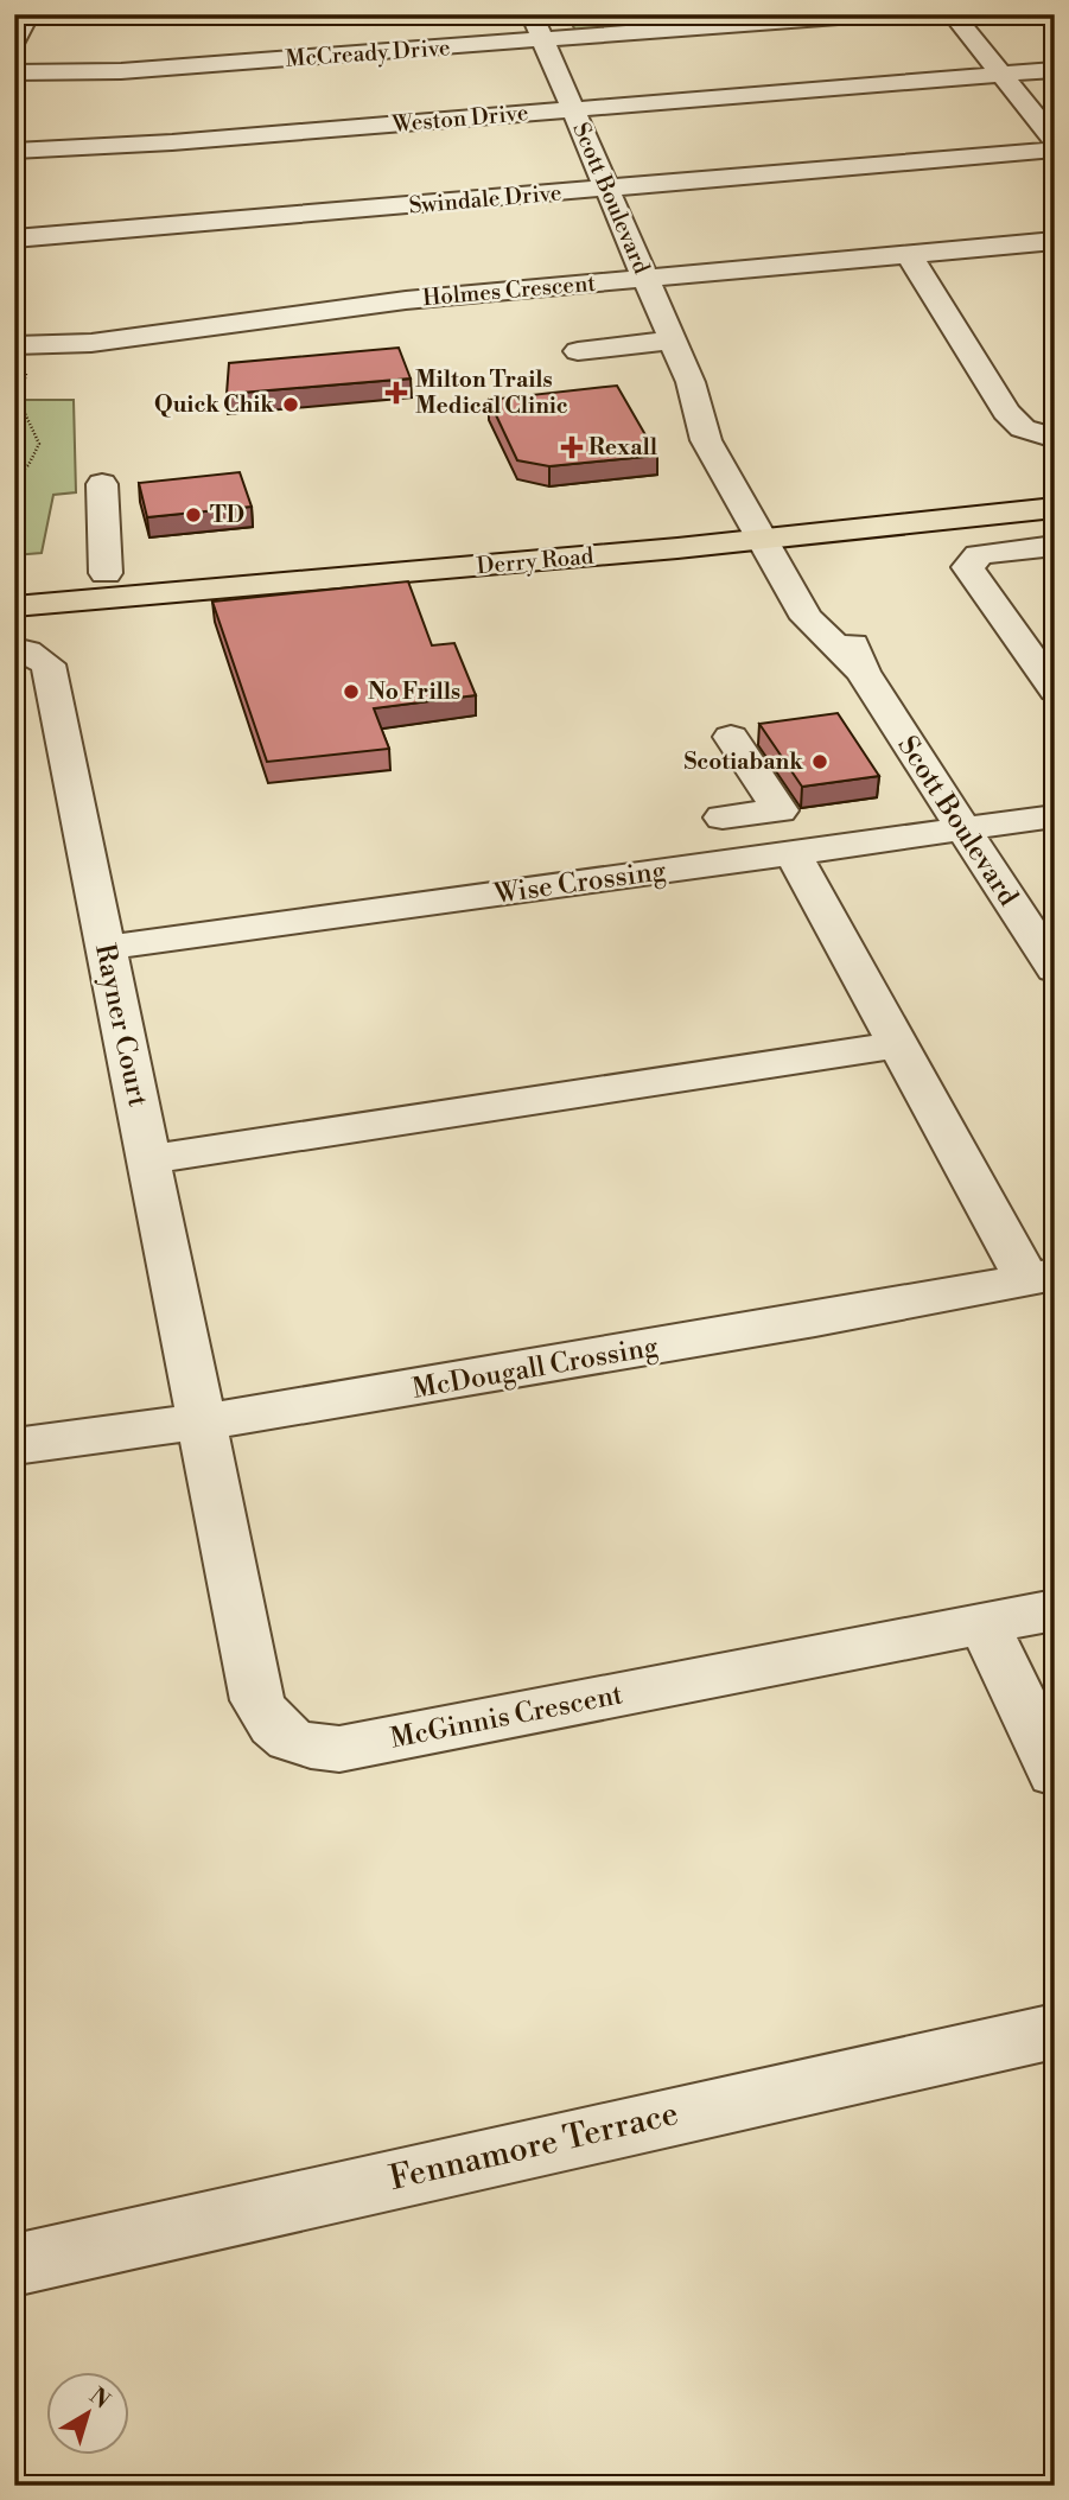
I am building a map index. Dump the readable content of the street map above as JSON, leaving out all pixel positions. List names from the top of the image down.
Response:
{
  "streets": {
    "main road": ["Derry Road"],
    "street": [
      "McCready Drive",
      "Weston Drive",
      "Scott Boulevard",
      "Swindale Drive",
      "Holmes Crescent",
      "Wise Crossing",
      "Rayner Court",
      "McDougall Crossing",
      "McGinnis Crescent",
      "Fennamore Terrace"
    ]
  },
  "crossings": [
    ["McCready Drive", "Scott Boulevard"],
    ["Weston Drive", "Scott Boulevard"],
    ["Scott Boulevard", "Swindale Drive"],
    ["Scott Boulevard", "Holmes Crescent"],
    ["Scott Boulevard", "Derry Road"],
    ["Scott Boulevard", "Wise Crossing"],
    ["Wise Crossing", "Rayner Court"],
    ["Rayner Court", "McDougall Crossing"],
    ["Rayner Court", "McGinnis Crescent"],
    ["McDougall Crossing", "McGinnis Crescent"]
  ],
  "places": {
    "health": ["Milton Trails Medical Clinic", "Rexall"],
    "other": [
      "Quick Chik",
      "TD",
      "No Frills",
      "Scotiabank"
    ]
  },
  "north": "top right"
}
